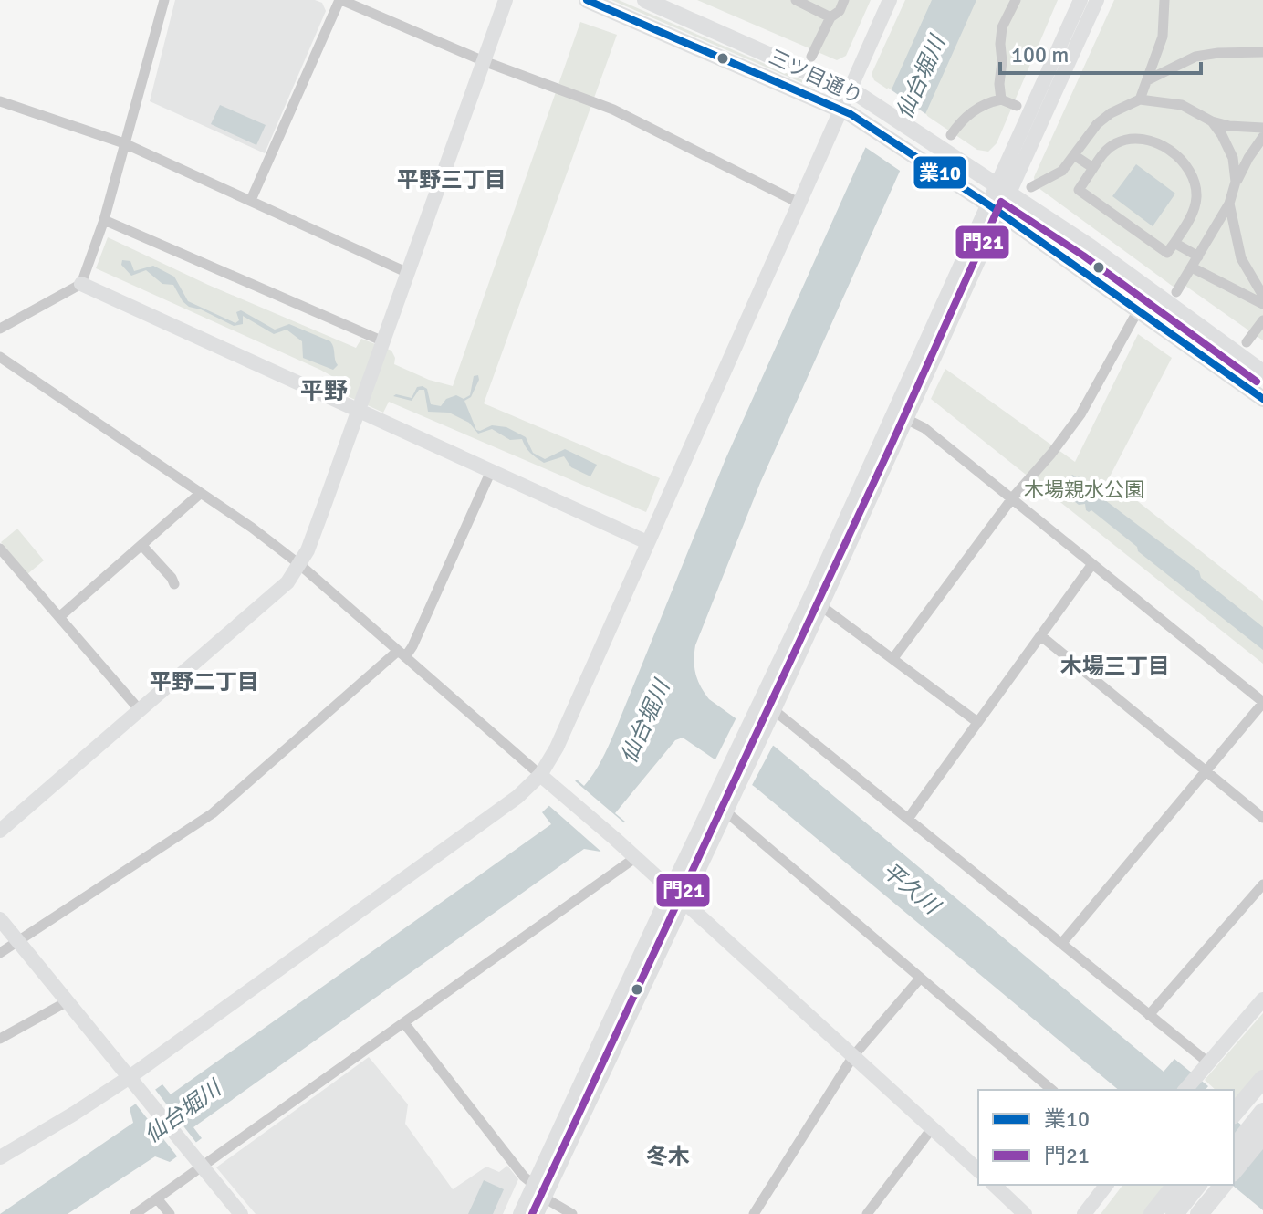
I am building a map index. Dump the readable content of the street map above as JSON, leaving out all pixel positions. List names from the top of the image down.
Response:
{
  "streets": {
    "main road": ["三ツ目通り"]
  },
  "districts": [
    "平野三丁目",
    "平野",
    "木場三丁目",
    "平野二丁目",
    "冬木"
  ],
  "water": ["仙台堀川", "平久川"],
  "parks": ["木場親水公園"],
  "lines": ["transit line 業10", "transit line 門21"],
  "legend": ["業10", "門21"],
  "scale_bar": "100 m"
}
